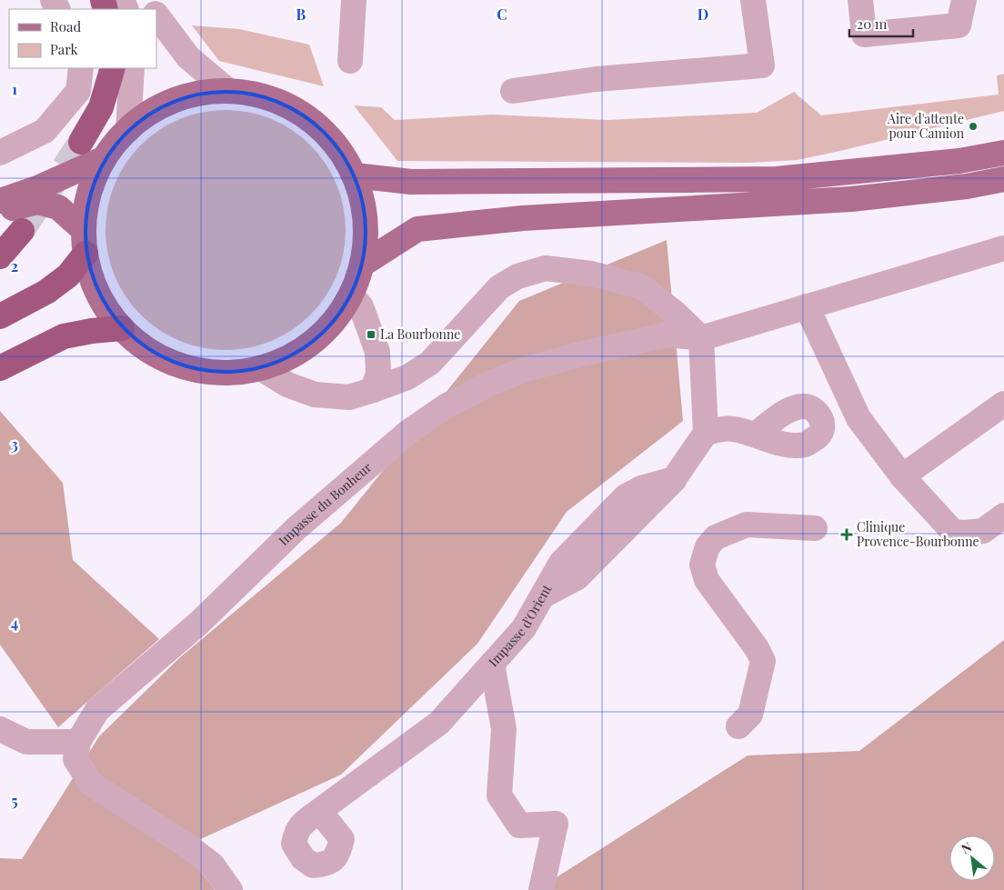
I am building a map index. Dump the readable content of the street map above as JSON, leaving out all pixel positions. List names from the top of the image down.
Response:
{
  "streets": {
    "street": ["Impasse du Bonheur", "Impasse d'Orient"]
  },
  "places": {
    "other": ["Aire d'attente pour Camion"],
    "transit": ["La Bourbonne"],
    "health": ["Clinique Provence-Bourbonne"]
  },
  "legend": ["Road", "Park"],
  "scale_bar": "20 m",
  "north": "top left",
  "grid": {
    "columns": ["B", "C", "D"],
    "rows": [
      "1",
      "2",
      "3",
      "4",
      "5"
    ]
  }
}
